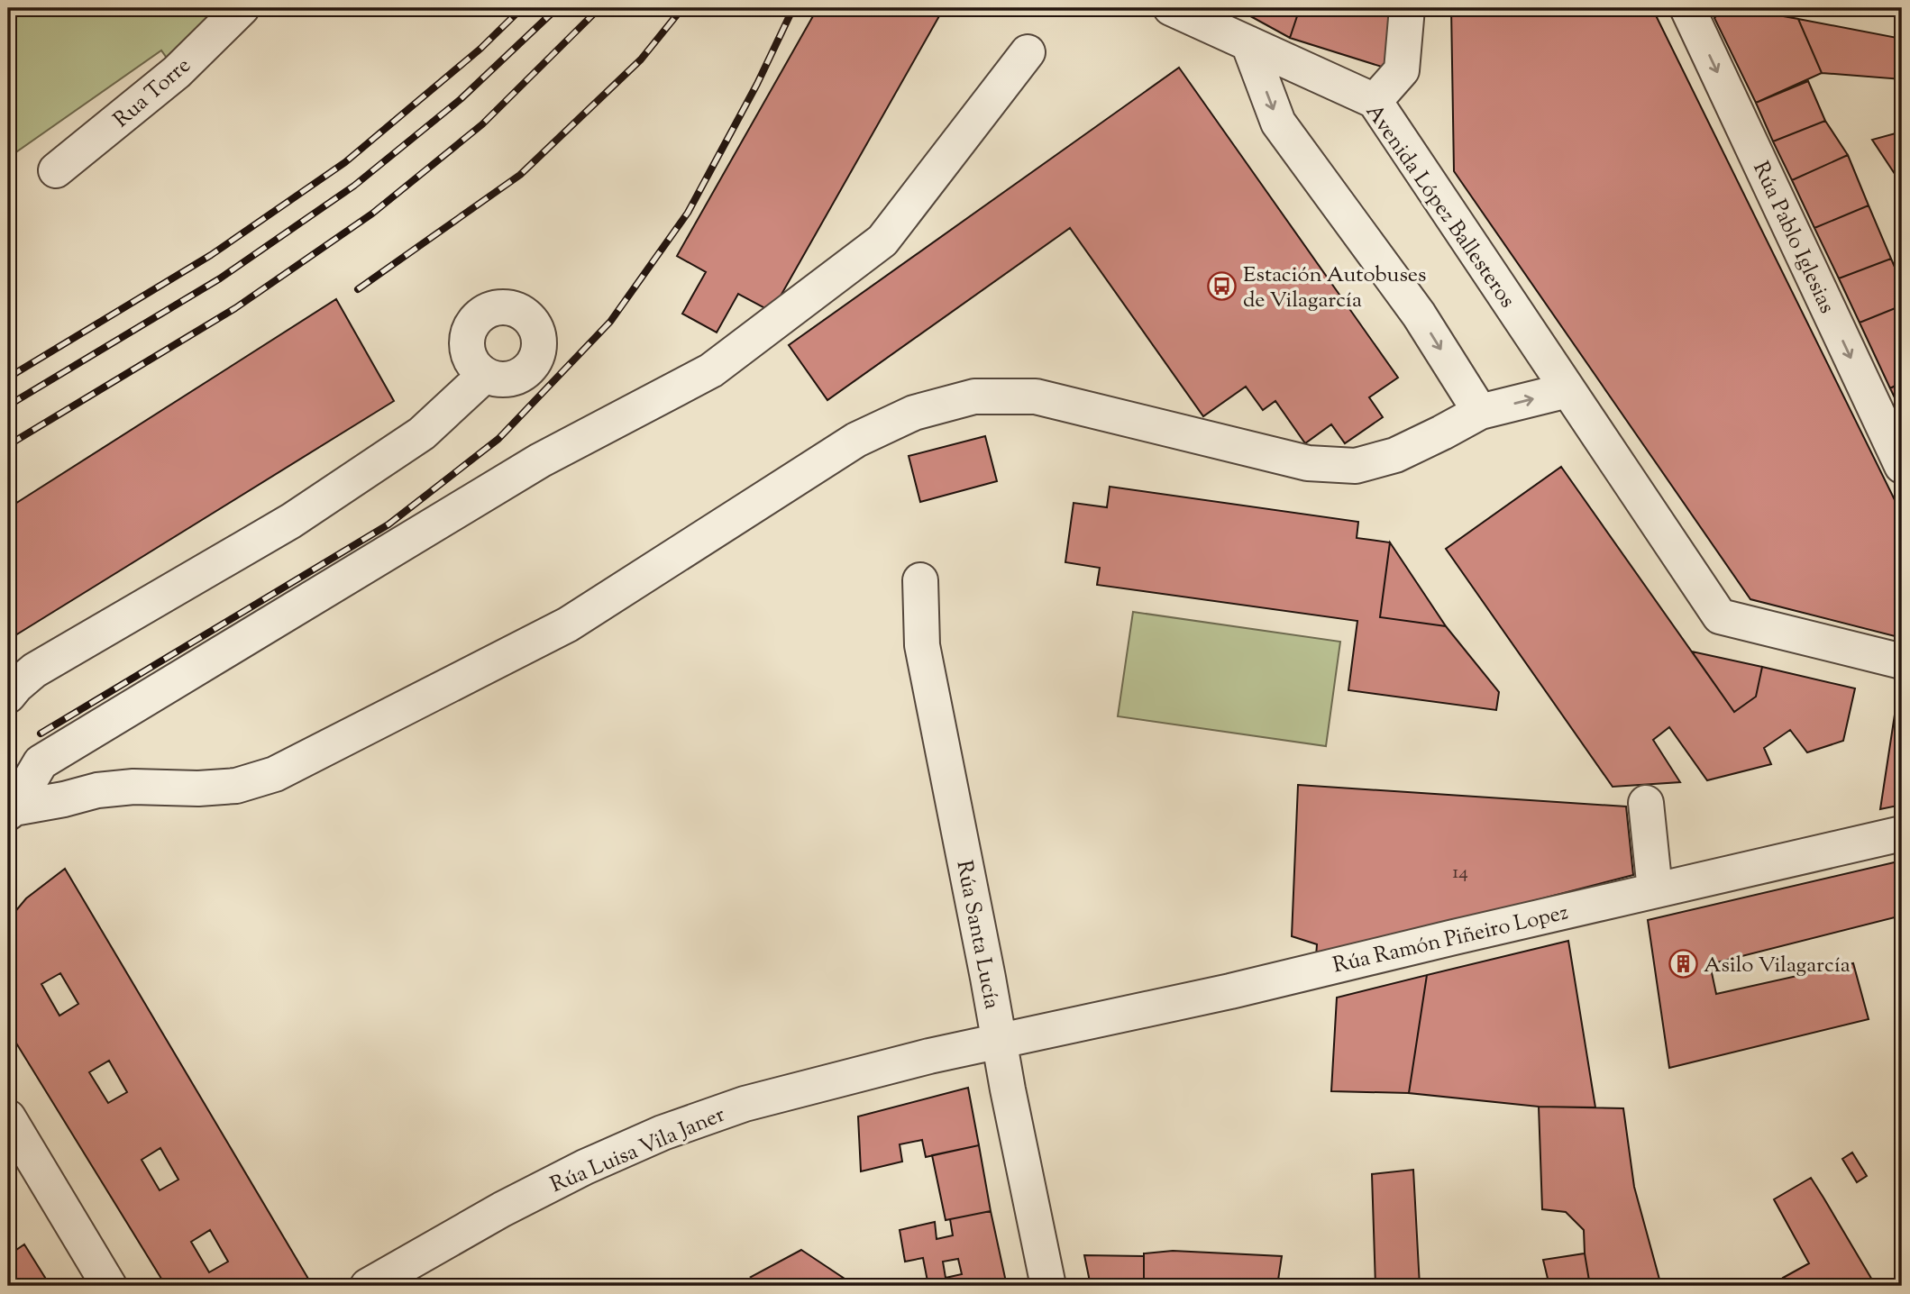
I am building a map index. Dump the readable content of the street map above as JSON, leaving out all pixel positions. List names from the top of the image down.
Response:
{
  "streets": {
    "street": [
      "Rua Torre",
      "Avenida López Ballesteros",
      "Rúa Pablo Iglesias",
      "Rúa Santa Lucía",
      "Rúa Ramón Piñeiro Lopez",
      "Rúa Luisa Vila Janer"
    ]
  },
  "crossings": [
    ["Rúa Santa Lucía", "Rúa Ramón Piñeiro Lopez"],
    ["Rúa Santa Lucía", "Rúa Luisa Vila Janer"],
    ["Rúa Ramón Piñeiro Lopez", "Rúa Luisa Vila Janer"]
  ],
  "one_way": ["Rúa Pablo Iglesias"],
  "places": {
    "bus stop": ["Estación Autobuses de Vilagarcía"],
    "building": ["Asilo Vilagarcía"]
  },
  "house_numbers": ["14"]
}
